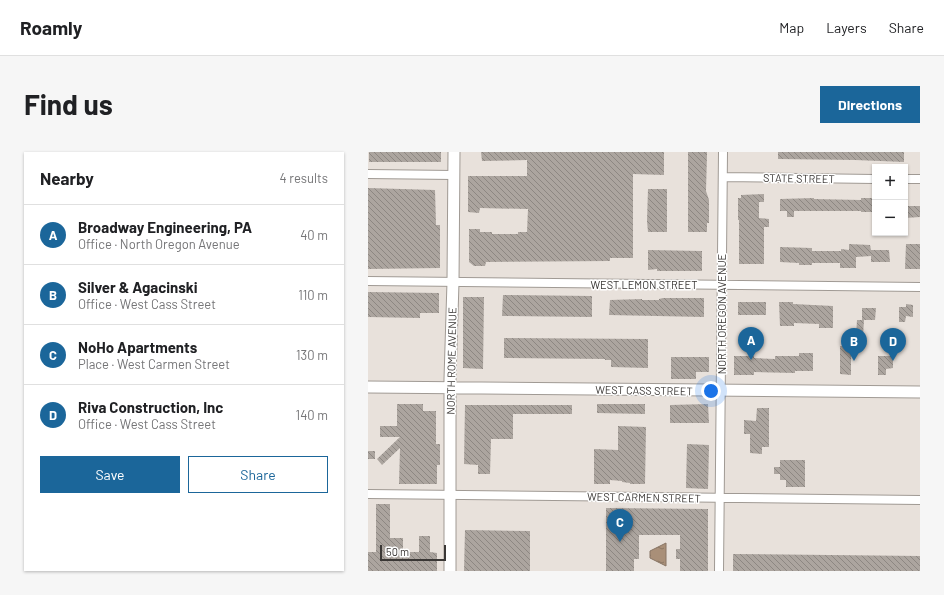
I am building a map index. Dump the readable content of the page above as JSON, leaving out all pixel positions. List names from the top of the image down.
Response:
{
  "streets": {
    "street": [
      "STATE STREET",
      "WEST LEMON STREET",
      "NORTH OREGON AVENUE",
      "NORTH ROME AVENUE",
      "WEST CASS STREET",
      "WEST CARMEN STREET"
    ]
  },
  "crossings": [
    ["STATE STREET", "NORTH OREGON AVENUE"],
    ["WEST LEMON STREET", "NORTH OREGON AVENUE"],
    ["WEST LEMON STREET", "NORTH ROME AVENUE"],
    ["NORTH OREGON AVENUE", "WEST CASS STREET"],
    ["NORTH OREGON AVENUE", "WEST CARMEN STREET"],
    ["NORTH ROME AVENUE", "WEST CASS STREET"],
    ["NORTH ROME AVENUE", "WEST CARMEN STREET"]
  ],
  "scale_bar": "50 m",
  "page": {
    "header": "Roamly",
    "nav": ["Map", "Layers", "Share"],
    "buttons": [
      "Directions",
      ["Save", "Share"]
    ],
    "title": "Find us",
    "heading": ["Nearby", "4 results"],
    "map_buttons": ["+", "−"],
    "list": [
      {
        "mark": "A",
        "name": "Broadway Engineering, PA",
        "note": "Office · North Oregon Avenue",
        "value": "40 m"
      },
      {
        "mark": "B",
        "name": "Silver & Agacinski",
        "note": "Office · West Cass Street",
        "value": "110 m"
      },
      {
        "mark": "C",
        "name": "NoHo Apartments",
        "note": "Place · West Carmen Street",
        "value": "130 m"
      },
      {
        "mark": "D",
        "name": "Riva Construction, Inc",
        "note": "Office · West Cass Street",
        "value": "140 m"
      }
    ],
    "pins": [
      "A",
      "B",
      "D",
      "C"
    ],
    "scale": "50 m"
  }
}
